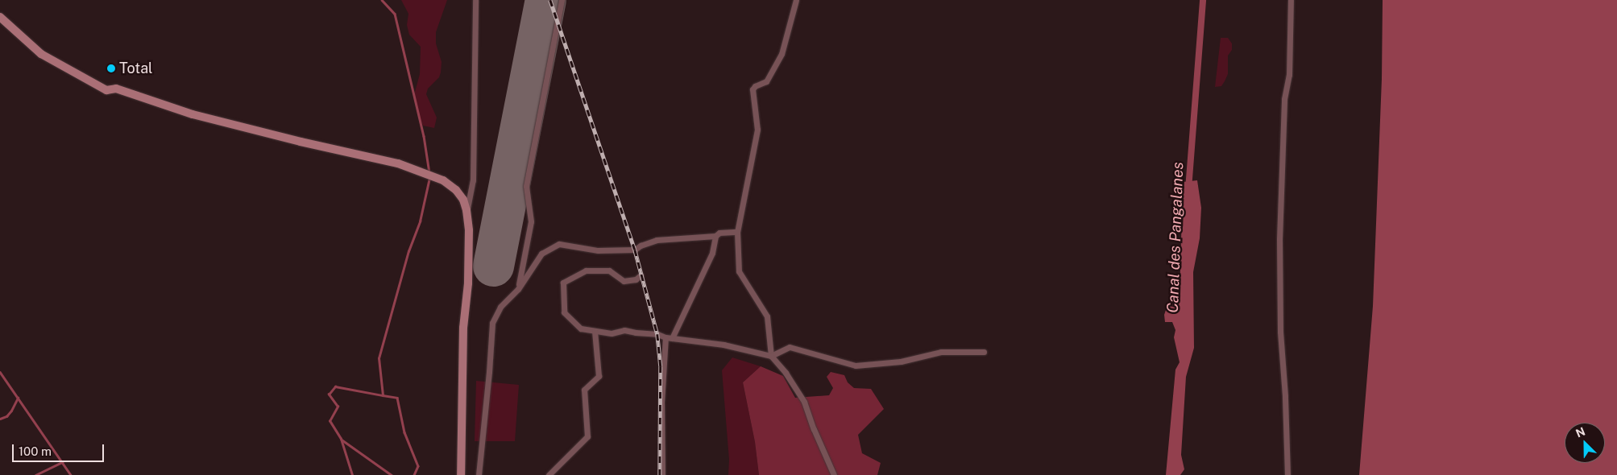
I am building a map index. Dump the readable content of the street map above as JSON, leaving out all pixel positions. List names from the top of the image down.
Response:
{
  "water": ["Canal des Pangalanes"],
  "places": ["Total"],
  "scale_bar": "100 m",
  "north": "top left"
}
